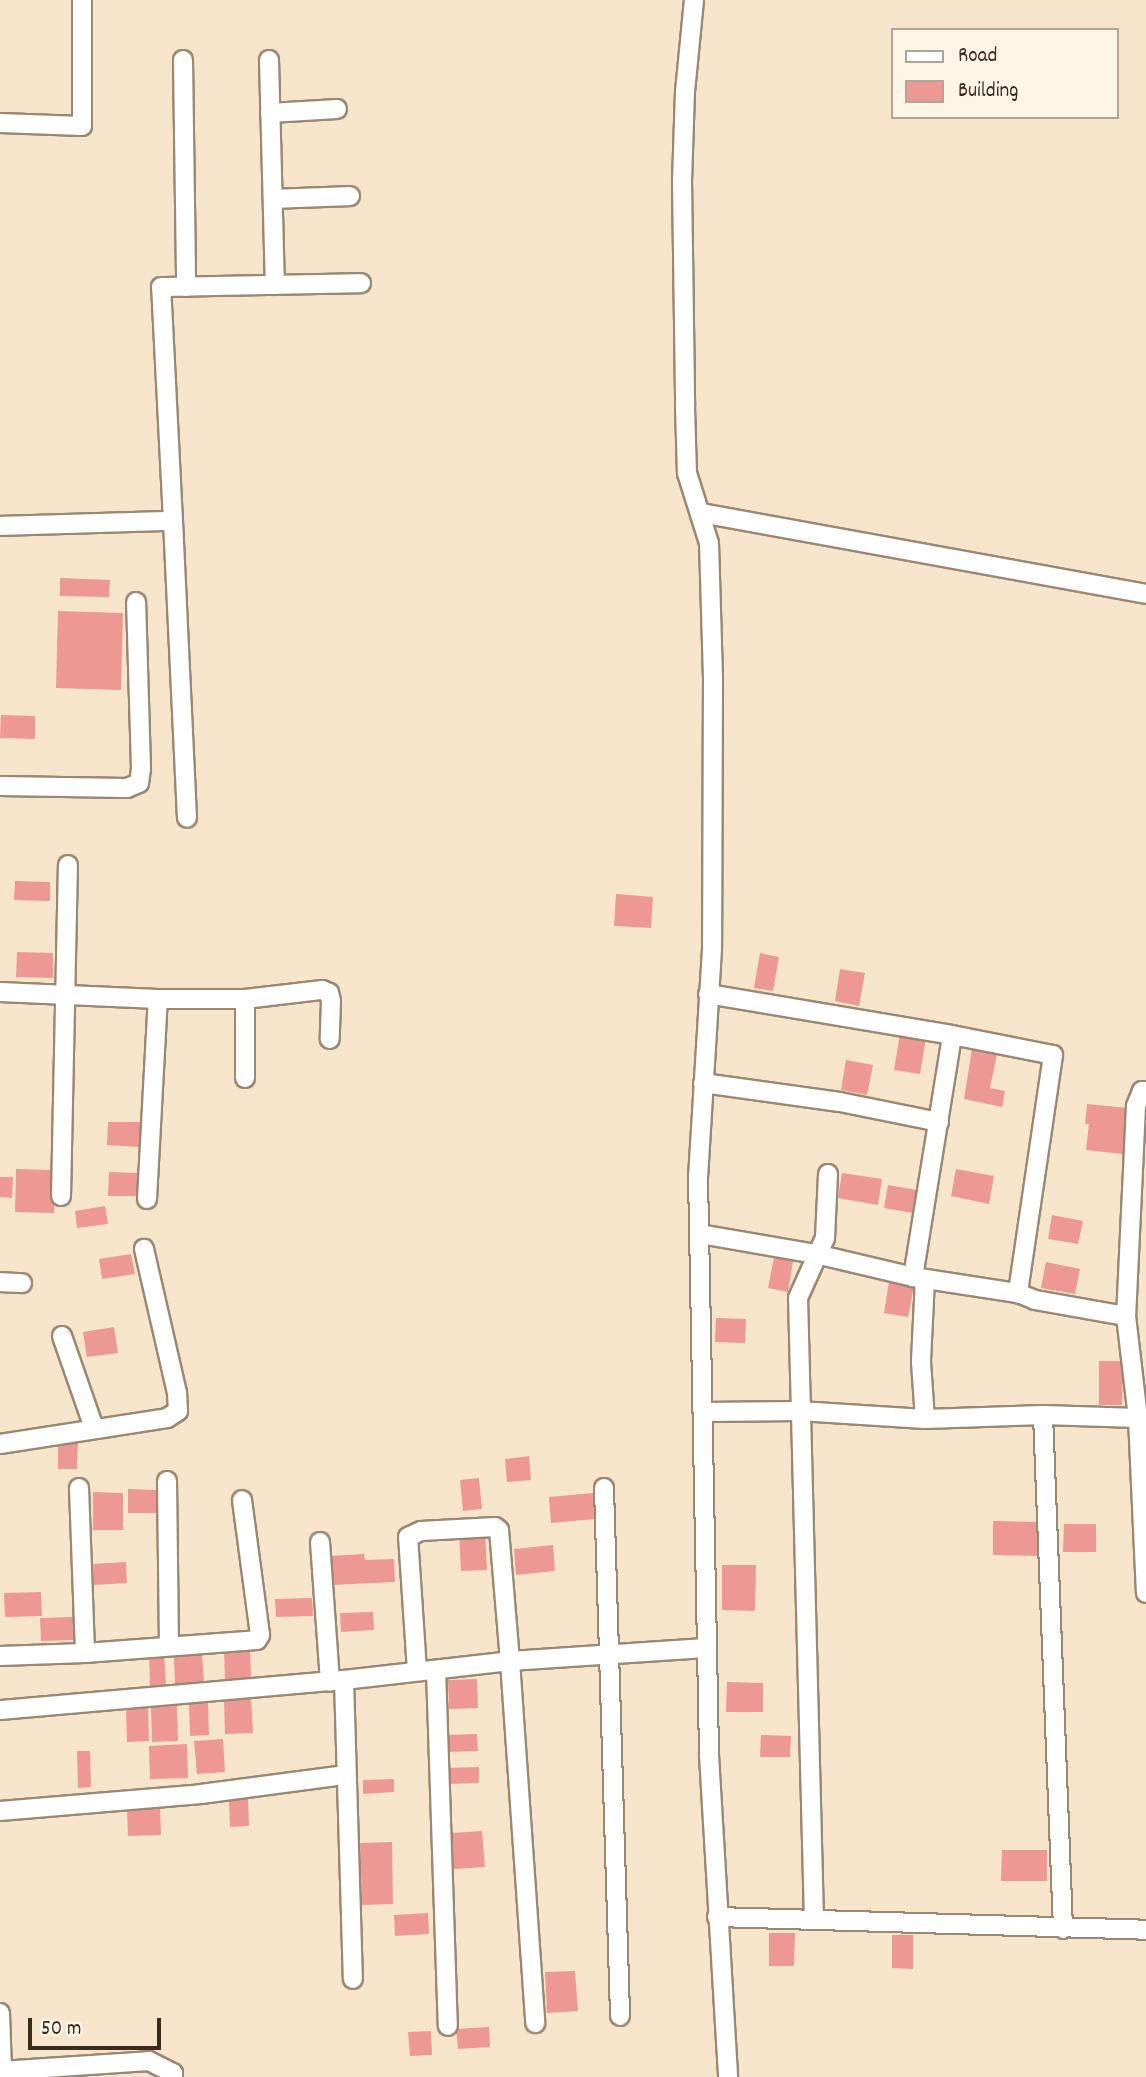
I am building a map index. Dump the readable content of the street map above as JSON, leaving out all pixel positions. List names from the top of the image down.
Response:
{
  "legend": ["Road", "Building"],
  "scale_bar": "50 m"
}
